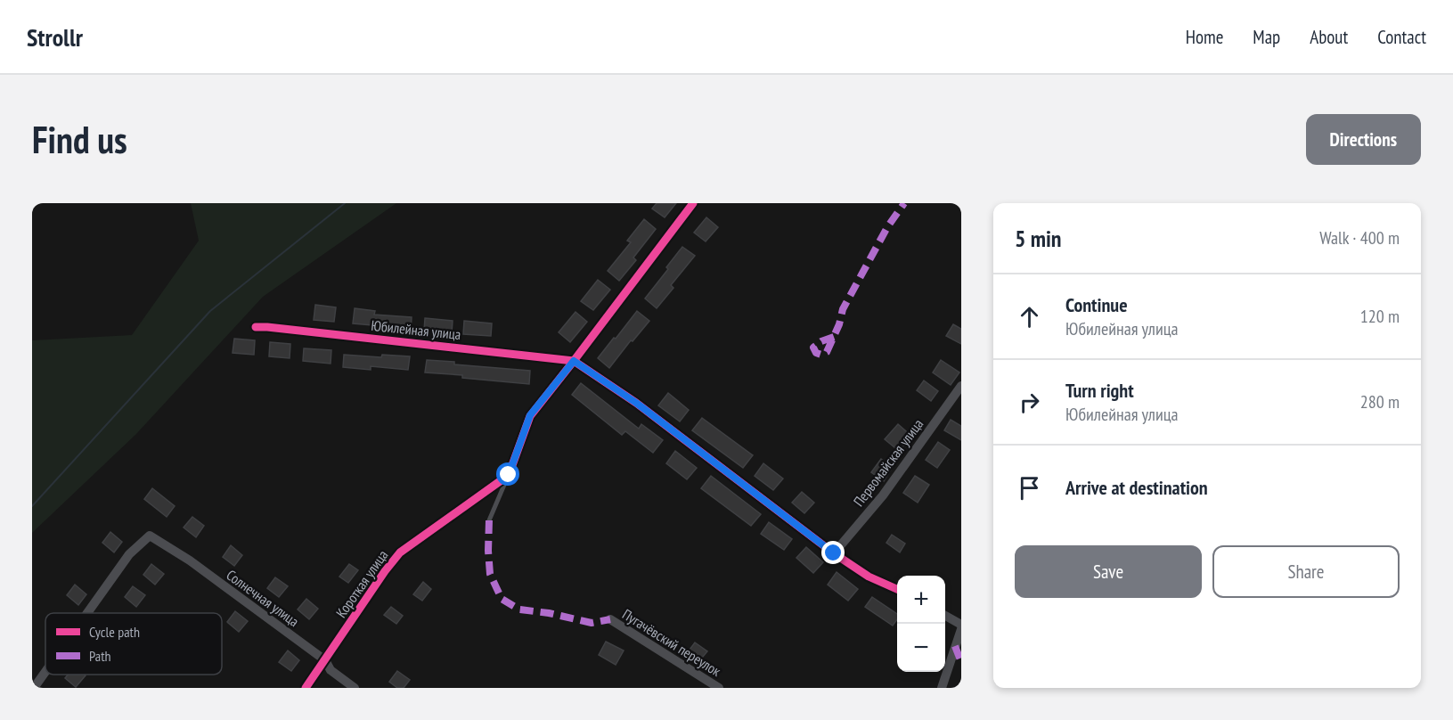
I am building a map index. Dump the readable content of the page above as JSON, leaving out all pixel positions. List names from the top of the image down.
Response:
{
  "streets": {
    "street": [
      "Юбилейная улица",
      "Первомайская улица",
      "Короткая улица",
      "Солнечная улица",
      "Пугачёвский переулок"
    ]
  },
  "crossings": [
    ["Юбилейная улица", "Первомайская улица"],
    ["Короткая улица", "Солнечная улица"]
  ],
  "legend": ["Cycle path", "Path"],
  "page": {
    "header": "Strollr",
    "nav": [
      "Home",
      "Map",
      "About",
      "Contact"
    ],
    "buttons": [
      "Directions",
      ["Save", "Share"]
    ],
    "title": "Find us",
    "heading": ["5 min", "Walk · 400 m"],
    "list": [
      ["Continue", "Юбилейная улица", "120 m"],
      ["Turn right", "Юбилейная улица", "280 m"],
      "Arrive at destination"
    ],
    "map_buttons": ["+", "−"]
  }
}
